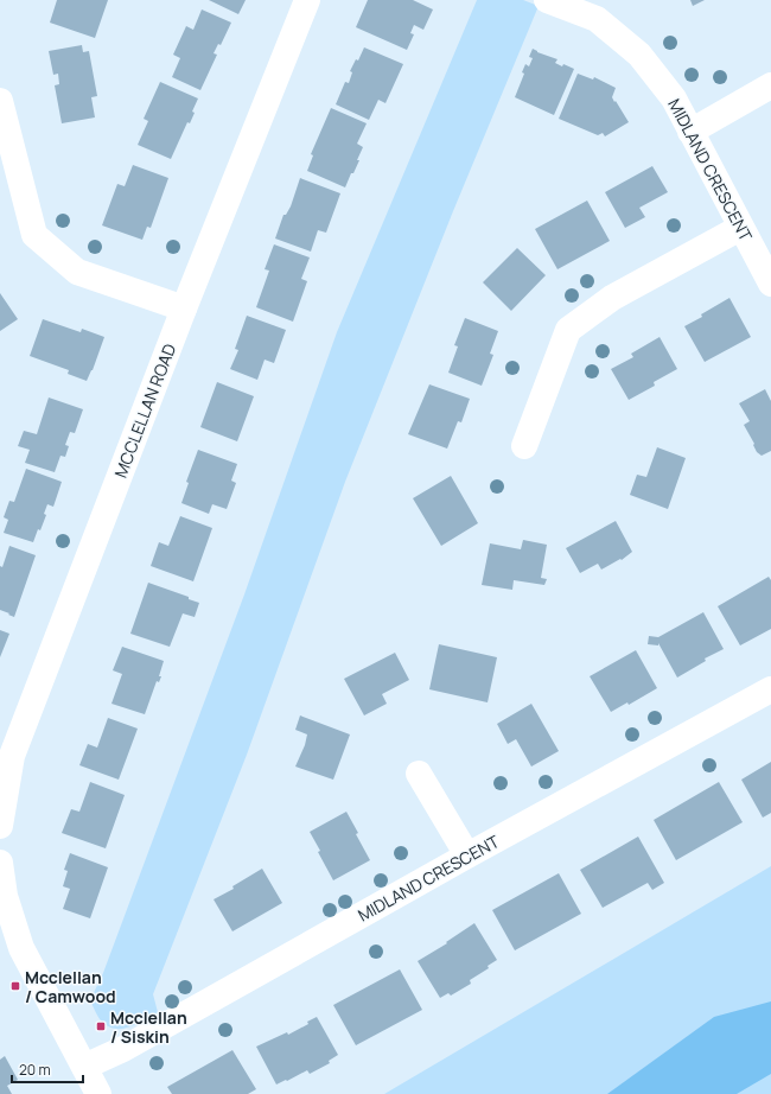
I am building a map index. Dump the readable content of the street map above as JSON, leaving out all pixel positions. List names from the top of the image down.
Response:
{
  "streets": {
    "street": ["MIDLAND CRESCENT", "MCCLELLAN ROAD"]
  },
  "places": {
    "transit": ["Mcclellan / Camwood", "Mcclellan / Siskin"]
  },
  "scale_bar": "20 m"
}
